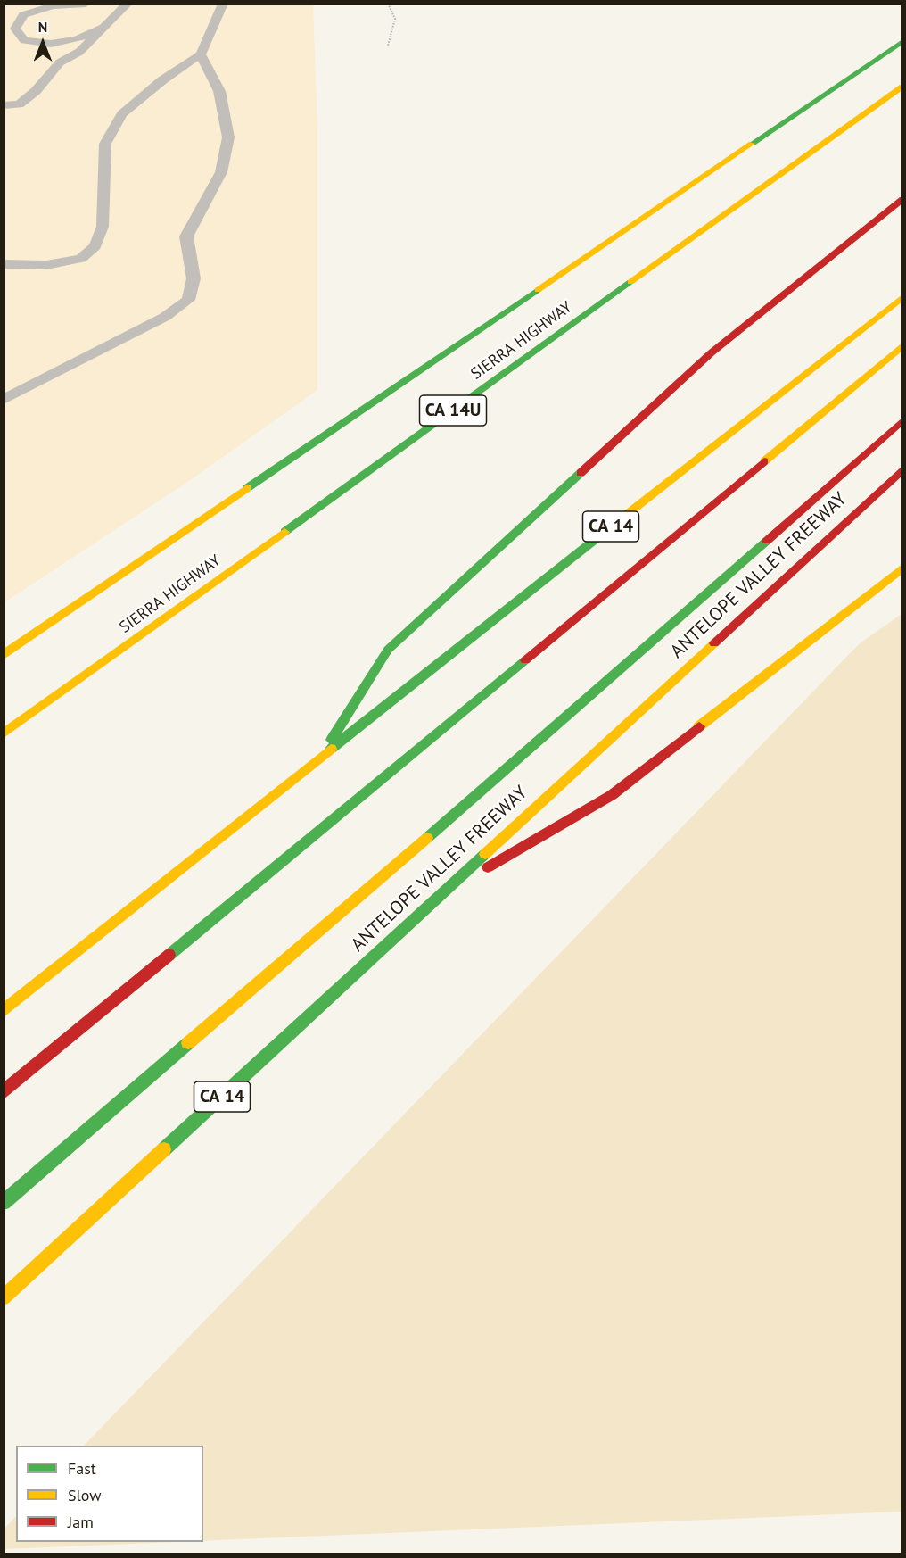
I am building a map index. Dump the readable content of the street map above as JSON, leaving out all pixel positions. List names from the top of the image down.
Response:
{
  "streets": {
    "main road": [
      "SIERRA HIGHWAY",
      "CA 14U",
      "CA 14",
      "ANTELOPE VALLEY FREEWAY"
    ]
  },
  "legend": ["Fast", "Slow", "Jam"],
  "north": "top"
}
